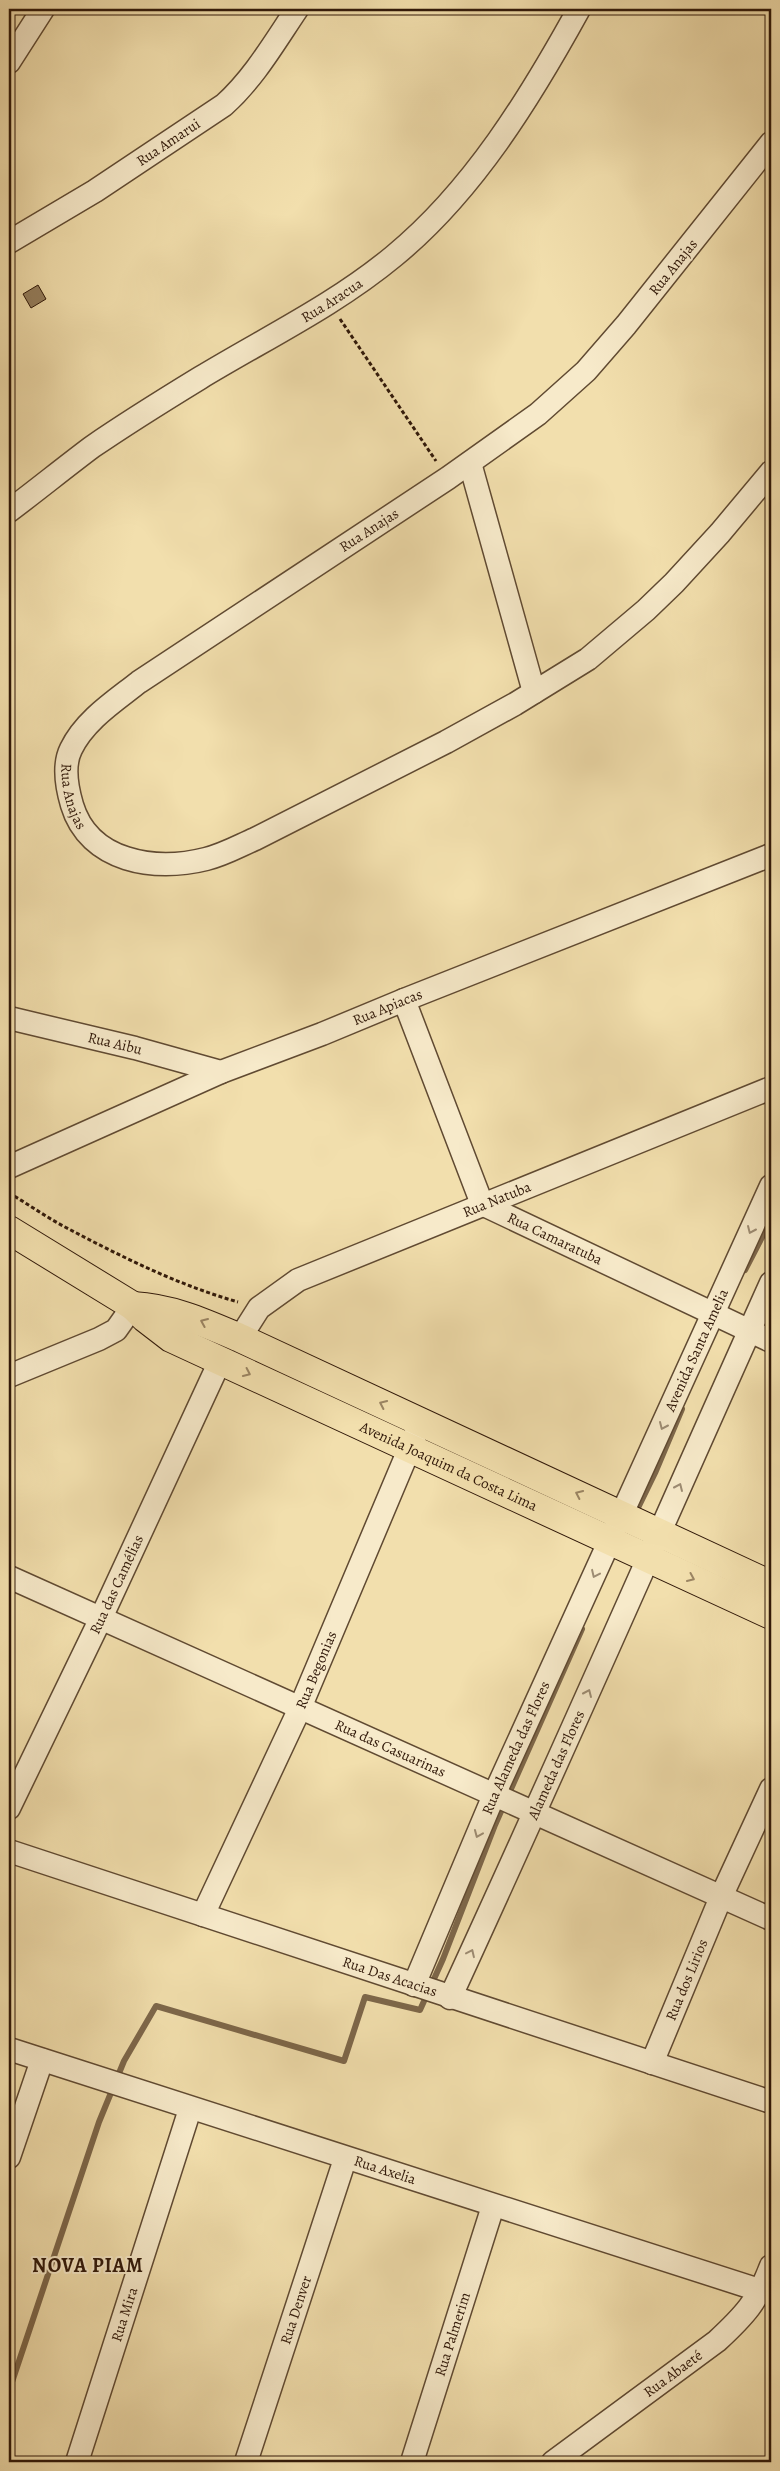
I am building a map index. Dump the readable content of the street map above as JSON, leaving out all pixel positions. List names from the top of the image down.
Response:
{
  "streets": {
    "main road": ["Avenida Joaquim da Costa Lima"],
    "street": [
      "Rua Amarui",
      "Rua Anajas",
      "Rua Aracua",
      "Rua Apiacas",
      "Rua Aibu",
      "Rua Natuba",
      "Rua Camaratuba",
      "Avenida Santa Amelia",
      "Rua das Camélias",
      "Rua Begonias",
      "Rua das Casuarinas",
      "Rua Alameda das Flores",
      "Alameda das Flores",
      "Rua Das Acacias",
      "Rua dos Lirios",
      "Rua Axelia",
      "Rua Denver",
      "Rua Mira",
      "Rua Palmerim",
      "Rua Abaeté"
    ]
  },
  "crossings": [
    ["Rua Apiacas", "Rua Aibu"],
    ["Rua Natuba", "Rua Camaratuba"],
    ["Rua Natuba", "Avenida Joaquim da Costa Lima"],
    ["Rua Camaratuba", "Avenida Santa Amelia"],
    ["Avenida Santa Amelia", "Avenida Joaquim da Costa Lima"],
    ["Avenida Santa Amelia", "Rua Alameda das Flores"],
    ["Avenida Joaquim da Costa Lima", "Rua das Camélias"],
    ["Avenida Joaquim da Costa Lima", "Rua Begonias"],
    ["Avenida Joaquim da Costa Lima", "Rua Alameda das Flores"],
    ["Avenida Joaquim da Costa Lima", "Alameda das Flores"],
    ["Rua das Camélias", "Rua das Casuarinas"],
    ["Rua Begonias", "Rua das Casuarinas"],
    ["Rua Begonias", "Rua Das Acacias"],
    ["Rua das Casuarinas", "Rua Alameda das Flores"],
    ["Rua das Casuarinas", "Alameda das Flores"],
    ["Rua das Casuarinas", "Rua dos Lirios"],
    ["Rua Alameda das Flores", "Rua Das Acacias"],
    ["Alameda das Flores", "Rua Das Acacias"],
    ["Rua Das Acacias", "Rua dos Lirios"],
    ["Rua Axelia", "Rua Denver"],
    ["Rua Axelia", "Rua Mira"],
    ["Rua Axelia", "Rua Palmerim"],
    ["Rua Axelia", "Rua Abaeté"]
  ],
  "one_way": ["Rua Alameda das Flores", "Alameda das Flores"],
  "districts": ["NOVA PIAM"]
}
